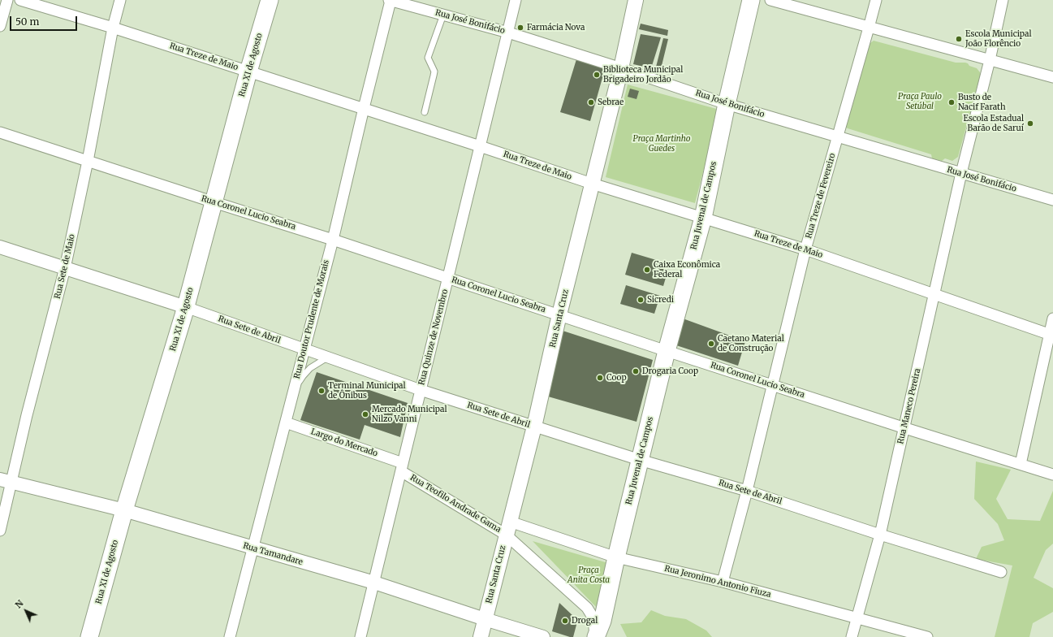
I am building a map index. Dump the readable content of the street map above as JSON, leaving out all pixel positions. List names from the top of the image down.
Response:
{
  "streets": {
    "main road": ["Rua XI de Agosto", "Rua Juvenal de Campos", "Rua Santa Cruz"],
    "street": [
      "Rua José Bonifácio",
      "Rua Treze de Maio",
      "Rua Treze de Fevereiro",
      "Rua Coronel Lucio Seabra",
      "Rua Sete de Maio",
      "Rua Doutor Prudente de Morais",
      "Rua Sete de Abril",
      "Rua Quinze de Novembro",
      "Rua Maneco Pereira",
      "Largo do Mercado",
      "Rua Teofilo Andrade Gama",
      "Rua Tamandare",
      "Rua Jeronimo Antonio Fiuza"
    ]
  },
  "crossings": [
    ["Rua José Bonifácio", "Rua Treze de Fevereiro"],
    ["Rua José Bonifácio", "Rua Juvenal de Campos"],
    ["Rua José Bonifácio", "Rua Santa Cruz"],
    ["Rua José Bonifácio", "Rua Doutor Prudente de Morais"],
    ["Rua José Bonifácio", "Rua Quinze de Novembro"],
    ["Rua José Bonifácio", "Rua Maneco Pereira"],
    ["Rua Treze de Maio", "Rua XI de Agosto"],
    ["Rua Treze de Maio", "Rua Treze de Fevereiro"],
    ["Rua Treze de Maio", "Rua Juvenal de Campos"],
    ["Rua Treze de Maio", "Rua Sete de Maio"],
    ["Rua Treze de Maio", "Rua Santa Cruz"],
    ["Rua Treze de Maio", "Rua Doutor Prudente de Morais"],
    ["Rua Treze de Maio", "Rua Quinze de Novembro"],
    ["Rua Treze de Maio", "Rua Maneco Pereira"],
    ["Rua XI de Agosto", "Rua Coronel Lucio Seabra"],
    ["Rua XI de Agosto", "Rua Sete de Abril"],
    ["Rua XI de Agosto", "Rua Tamandare"],
    ["Rua Treze de Fevereiro", "Rua Coronel Lucio Seabra"],
    ["Rua Treze de Fevereiro", "Rua Sete de Abril"],
    ["Rua Treze de Fevereiro", "Rua Jeronimo Antonio Fiuza"],
    ["Rua Juvenal de Campos", "Rua Coronel Lucio Seabra"],
    ["Rua Juvenal de Campos", "Rua Sete de Abril"],
    ["Rua Juvenal de Campos", "Rua Teofilo Andrade Gama"],
    ["Rua Juvenal de Campos", "Rua Jeronimo Antonio Fiuza"],
    ["Rua Coronel Lucio Seabra", "Rua Sete de Maio"],
    ["Rua Coronel Lucio Seabra", "Rua Santa Cruz"],
    ["Rua Coronel Lucio Seabra", "Rua Doutor Prudente de Morais"],
    ["Rua Coronel Lucio Seabra", "Rua Quinze de Novembro"],
    ["Rua Coronel Lucio Seabra", "Rua Maneco Pereira"],
    ["Rua Sete de Maio", "Rua Sete de Abril"],
    ["Rua Sete de Maio", "Rua Tamandare"],
    ["Rua Santa Cruz", "Rua Sete de Abril"],
    ["Rua Santa Cruz", "Rua Teofilo Andrade Gama"],
    ["Rua Santa Cruz", "Rua Tamandare"],
    ["Rua Santa Cruz", "Rua Jeronimo Antonio Fiuza"],
    ["Rua Doutor Prudente de Morais", "Rua Sete de Abril"],
    ["Rua Doutor Prudente de Morais", "Largo do Mercado"],
    ["Rua Doutor Prudente de Morais", "Rua Tamandare"],
    ["Rua Sete de Abril", "Rua Quinze de Novembro"],
    ["Rua Sete de Abril", "Rua Maneco Pereira"],
    ["Rua Quinze de Novembro", "Largo do Mercado"],
    ["Rua Quinze de Novembro", "Rua Teofilo Andrade Gama"],
    ["Rua Quinze de Novembro", "Rua Tamandare"],
    ["Rua Maneco Pereira", "Rua Jeronimo Antonio Fiuza"],
    ["Largo do Mercado", "Rua Teofilo Andrade Gama"],
    ["Rua Teofilo Andrade Gama", "Rua Jeronimo Antonio Fiuza"]
  ],
  "parks": ["Praça Paulo Setúbal", "Praça Martinho Guedes", "Praça Anita Costa"],
  "places": [
    "Farmácia Nova",
    "Escola Municipal João Florêncio",
    "Biblioteca Municipal Brigadeiro Jordão",
    "Sebrae",
    "Busto de Nacif Farath",
    "Escola Estadual Barão de Saruí",
    "Caixa Econômica Federal",
    "Sicredi",
    "Caetano Material de Construção",
    "Drogaria Coop",
    "Coop",
    "Terminal Municipal de Ônibus",
    "Mercado Municipal Nilzo Vanni",
    "Drogal"
  ],
  "scale_bar": "50 m",
  "north": "top left"
}
